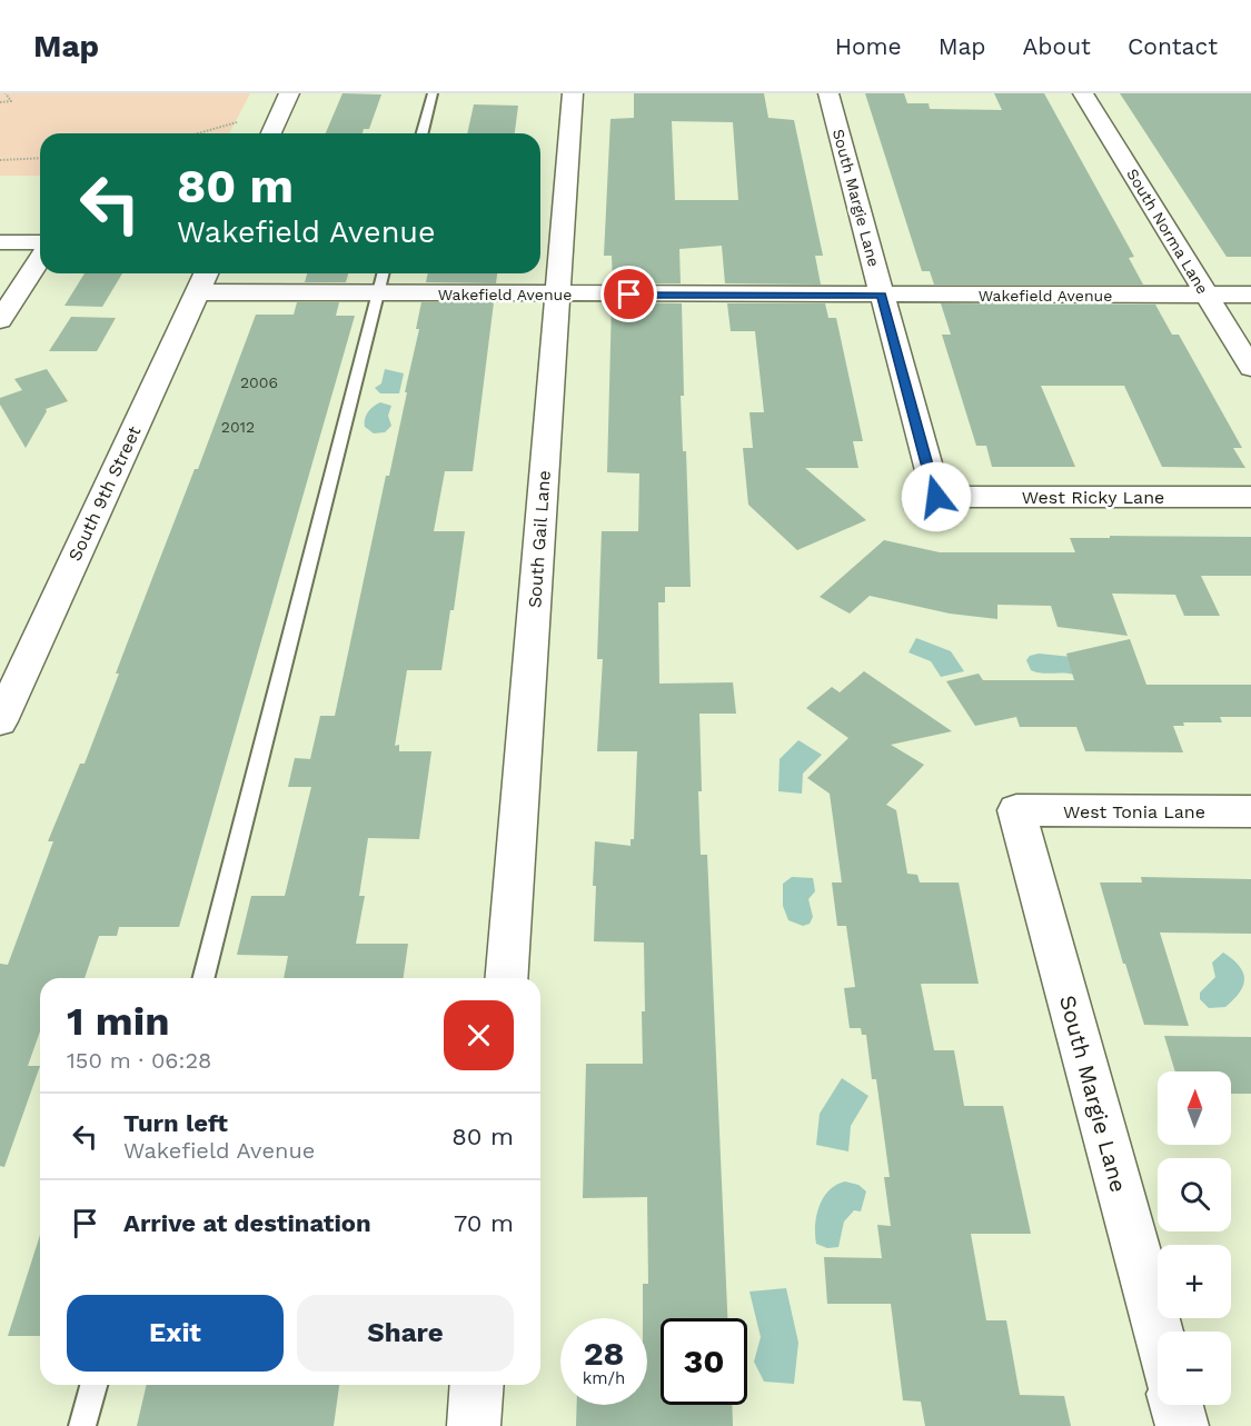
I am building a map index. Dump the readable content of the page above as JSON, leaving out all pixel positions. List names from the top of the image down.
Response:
{
  "streets": {
    "street": [
      "South Margie Lane",
      "South Norma Lane",
      "Wakefield Avenue",
      "South 9th Street",
      "West Ricky Lane",
      "South Gail Lane",
      "West Tonia Lane"
    ]
  },
  "crossings": [
    ["South Margie Lane", "Wakefield Avenue"],
    ["South Margie Lane", "West Ricky Lane"],
    ["South Margie Lane", "West Tonia Lane"],
    ["South Norma Lane", "Wakefield Avenue"],
    ["Wakefield Avenue", "South 9th Street"],
    ["Wakefield Avenue", "South Gail Lane"]
  ],
  "house_numbers": ["2006", "2012"],
  "north": "top",
  "page": {
    "header": "Map",
    "nav": [
      "Home",
      "Map",
      "About",
      "Contact"
    ],
    "turn": ["80 m", "Wakefield Avenue"],
    "heading": ["1 min", "150 m · 06:28"],
    "map_buttons": ["+", "−"],
    "list": [
      {
        "name": "Turn left",
        "note": "Wakefield Avenue",
        "value": "80 m"
      },
      {
        "name": "Arrive at destination",
        "value": "70 m"
      }
    ],
    "buttons": ["Exit", "Share"],
    "speed": "28 km/h",
    "limit": "30"
  }
}
